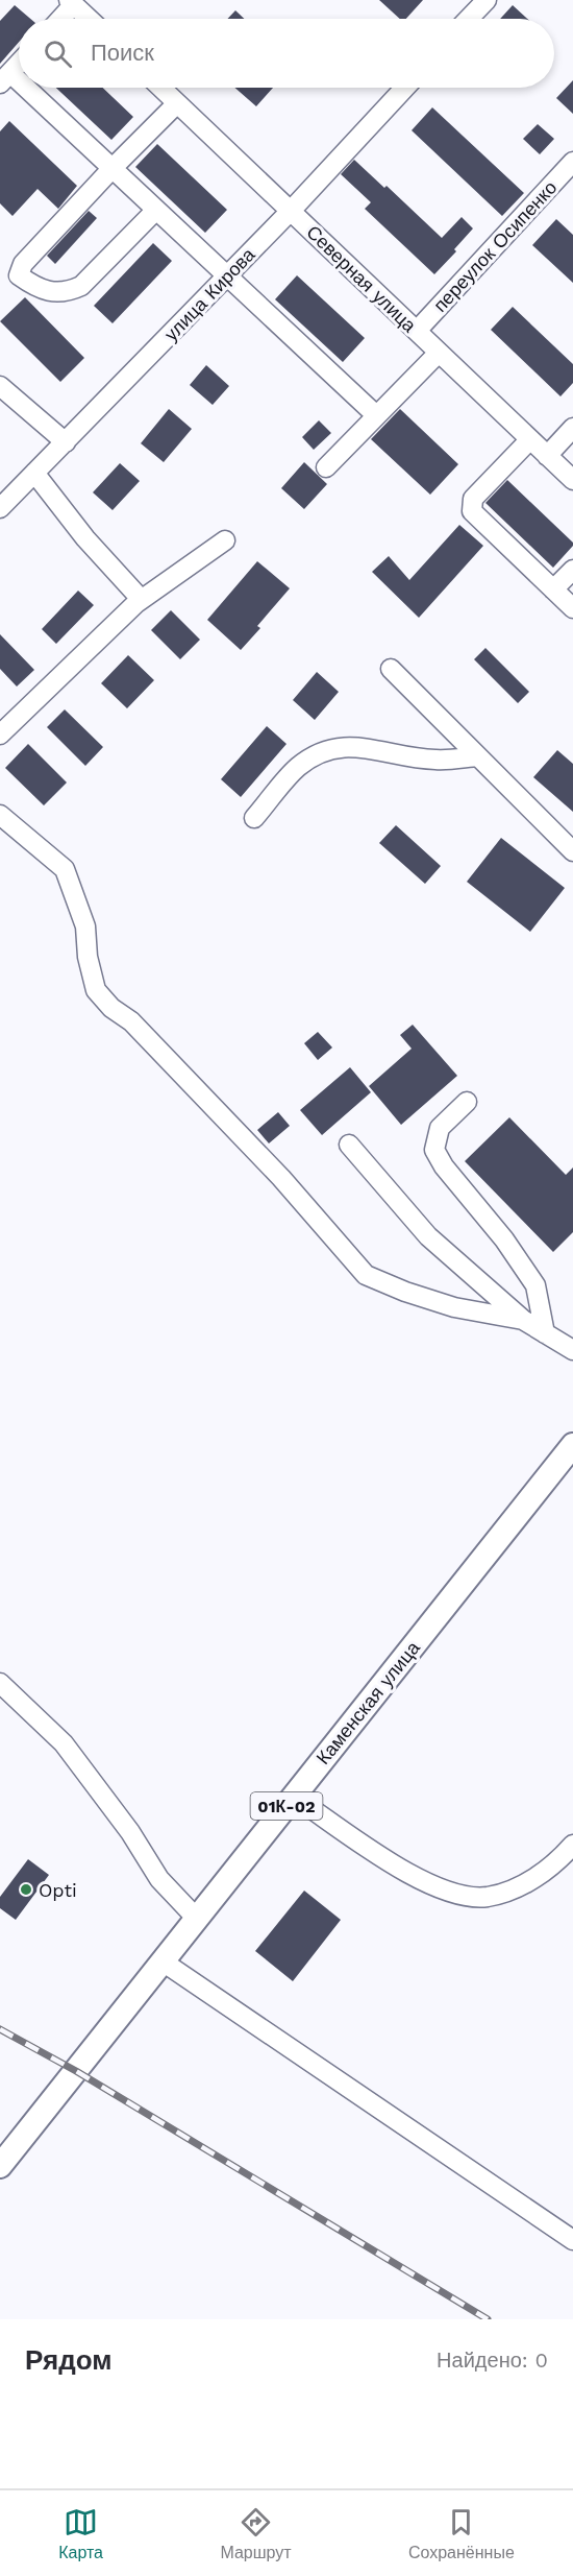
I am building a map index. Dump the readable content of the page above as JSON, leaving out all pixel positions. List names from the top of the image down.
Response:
{
  "streets": {
    "main road": ["Каменская улица", "01К-02"],
    "street": ["переулок Осипенко", "Северная улица", "улица Кирова"]
  },
  "crossings": [
    ["переулок Осипенко", "Северная улица"],
    ["Северная улица", "улица Кирова"]
  ],
  "places": ["Opti"],
  "page": {
    "search": "Поиск",
    "heading": ["Рядом", "Найдено: 0"],
    "nav": ["Карта", "Маршрут", "Сохранённые"]
  }
}
